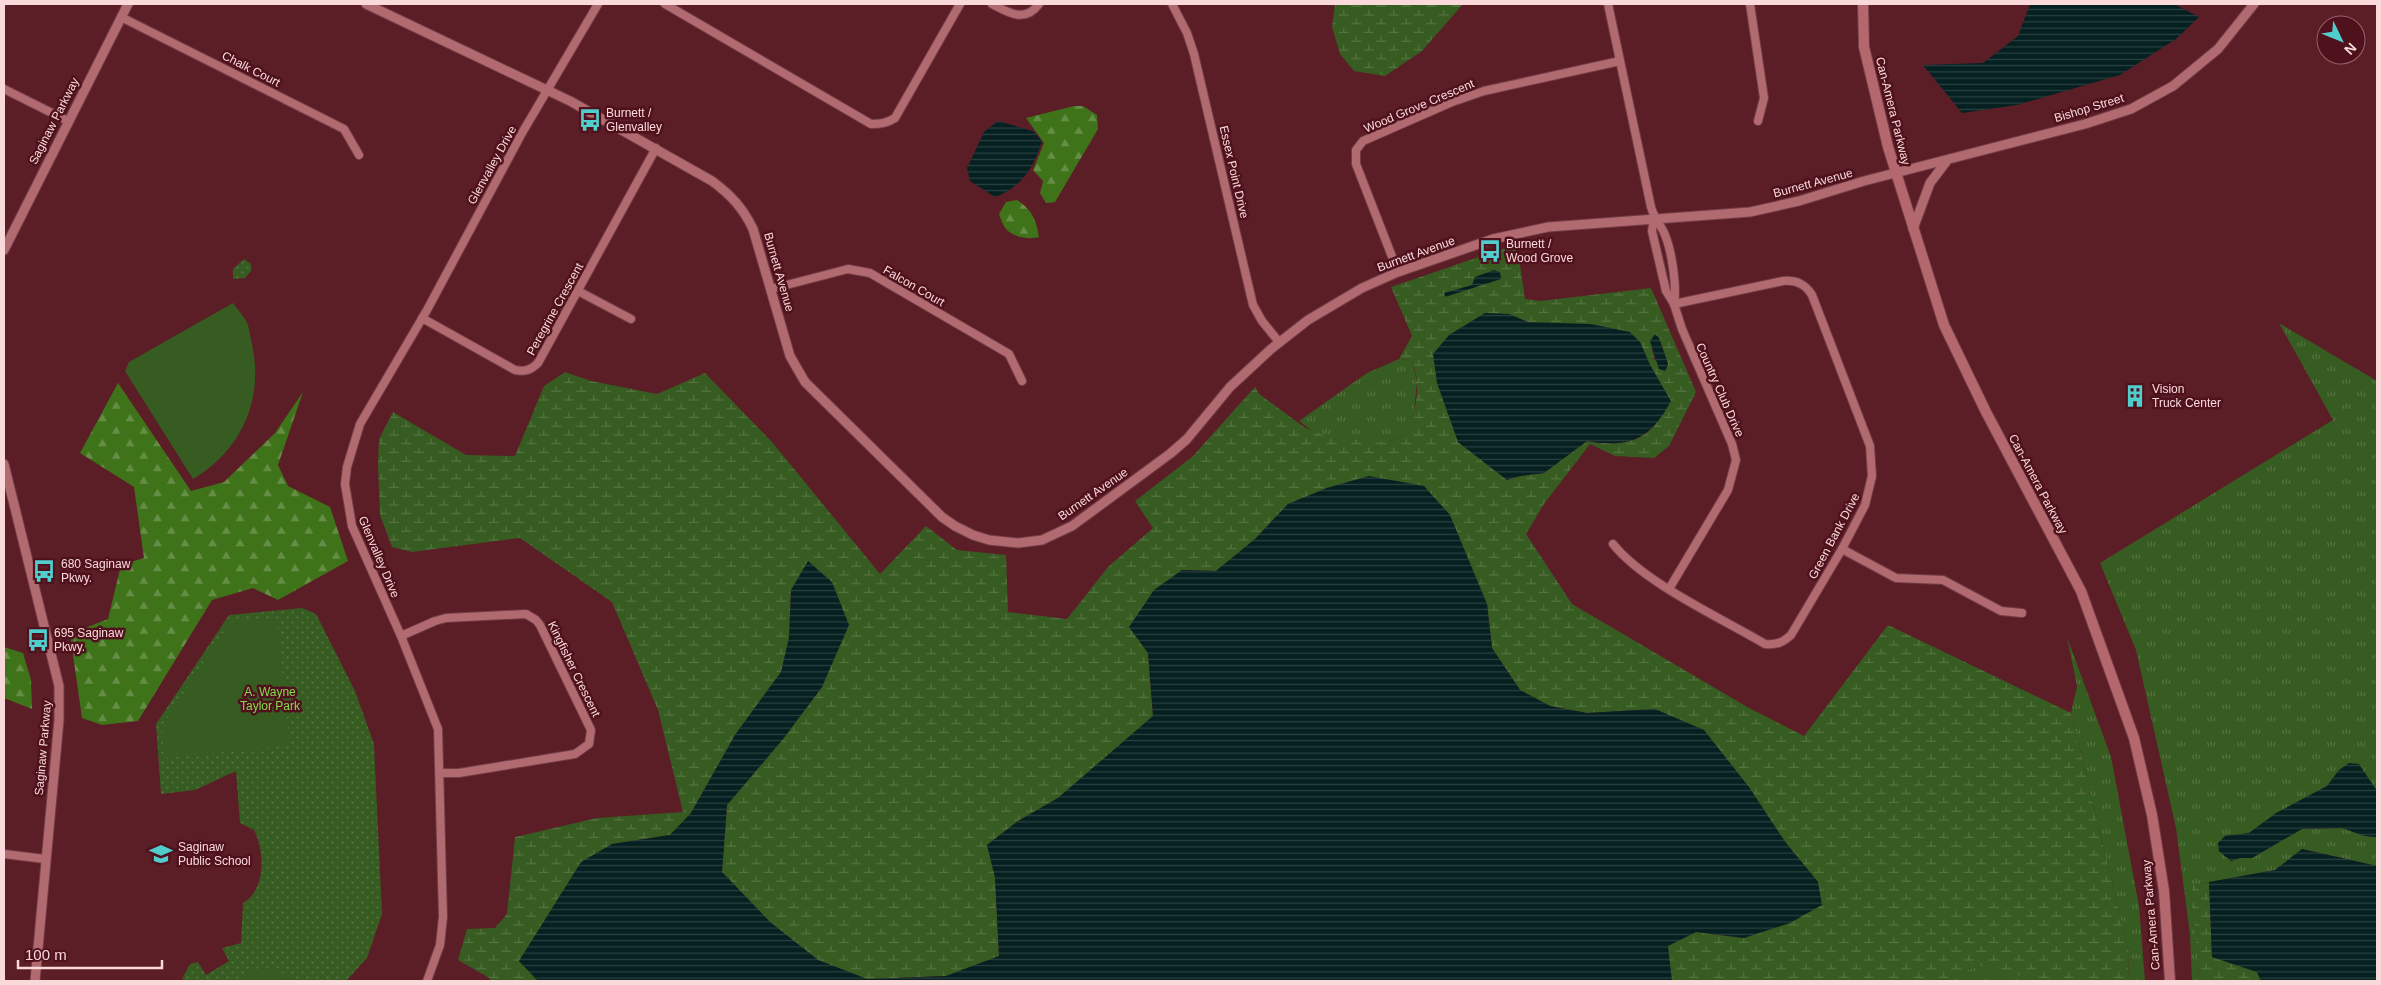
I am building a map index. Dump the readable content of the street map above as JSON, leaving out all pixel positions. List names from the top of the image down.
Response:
{
  "streets": {
    "main road": ["Can-Amera Parkway"],
    "street": [
      "Chalk Court",
      "Wood Grove Crescent",
      "Bishop Street",
      "Saginaw Parkway",
      "Glenvalley Drive",
      "Essex Point Drive",
      "Burnett Avenue",
      "Falcon Court",
      "Peregrine Crescent",
      "Country Club Drive",
      "Green Bank Drive",
      "Kingfisher Crescent"
    ]
  },
  "crossings": [
    ["Chalk Court", "Saginaw Parkway"],
    ["Wood Grove Crescent", "Burnett Avenue"],
    ["Wood Grove Crescent", "Country Club Drive"],
    ["Bishop Street", "Can-Amera Parkway"],
    ["Bishop Street", "Burnett Avenue"],
    ["Can-Amera Parkway", "Burnett Avenue"],
    ["Glenvalley Drive", "Burnett Avenue"],
    ["Glenvalley Drive", "Peregrine Crescent"],
    ["Glenvalley Drive", "Kingfisher Crescent"],
    ["Essex Point Drive", "Burnett Avenue"],
    ["Burnett Avenue", "Falcon Court"],
    ["Burnett Avenue", "Peregrine Crescent"],
    ["Burnett Avenue", "Country Club Drive"],
    ["Country Club Drive", "Green Bank Drive"]
  ],
  "parks": ["A. Wayne Taylor Park"],
  "places": {
    "bus stop": [
      "Burnett / Glenvalley",
      "Burnett / Wood Grove",
      "680 Saginaw Pkwy.",
      "695 Saginaw Pkwy."
    ],
    "building": ["Vision Truck Center"],
    "school or university": ["Saginaw Public School"]
  },
  "scale_bar": "100 m",
  "north": "bottom right"
}
